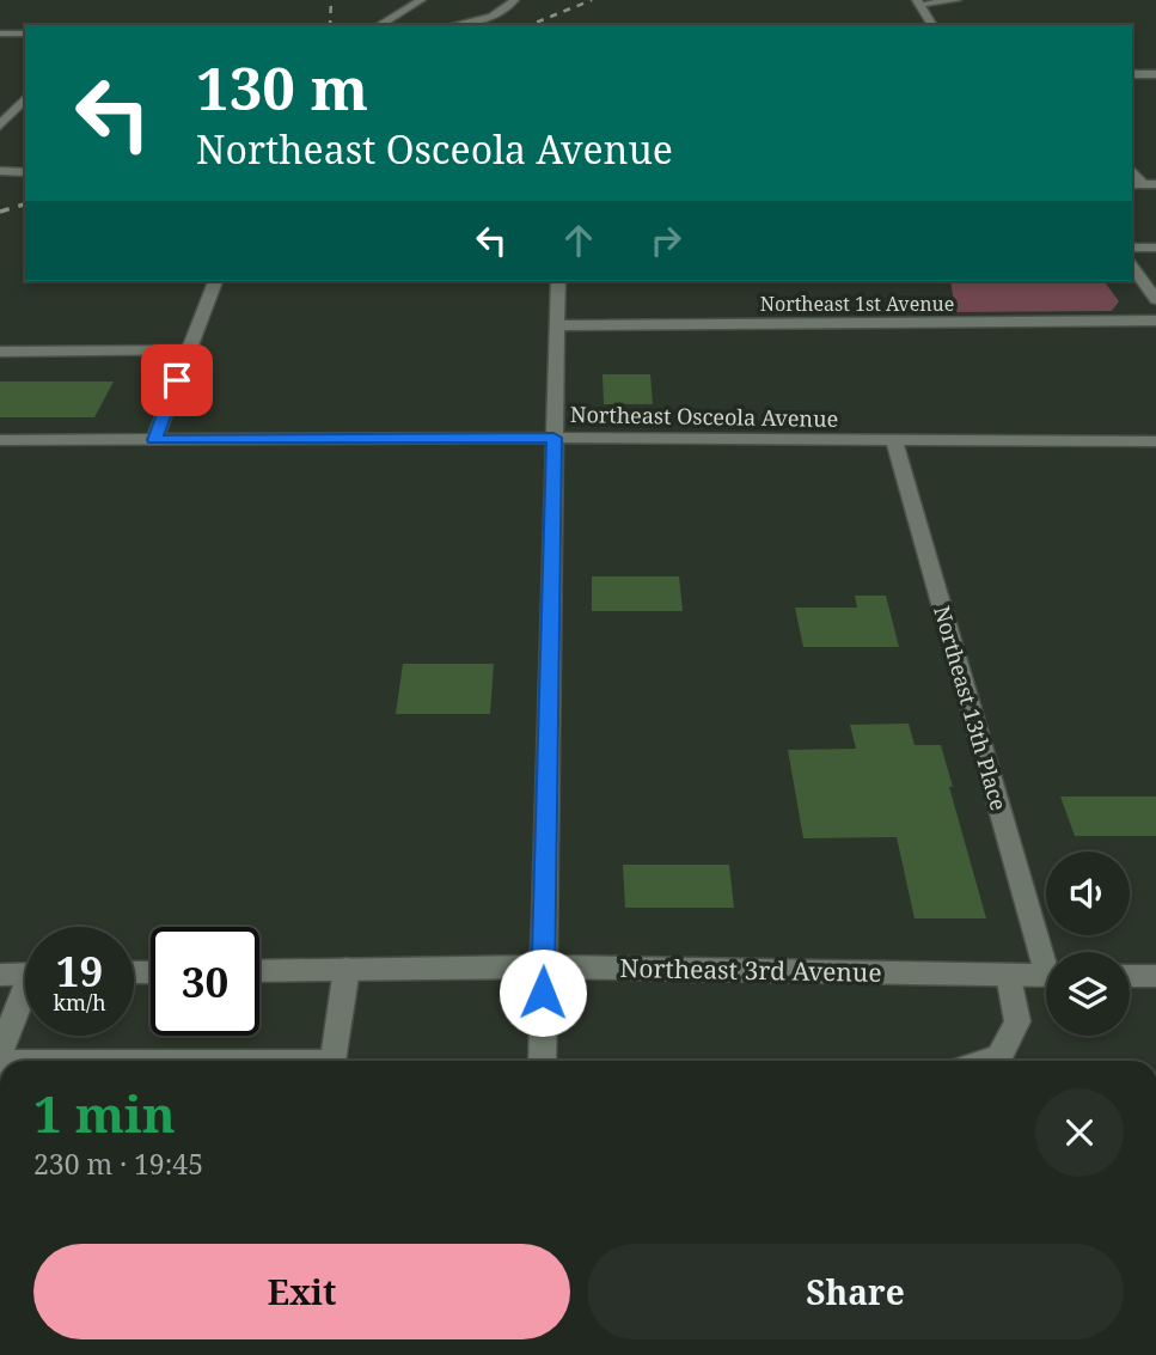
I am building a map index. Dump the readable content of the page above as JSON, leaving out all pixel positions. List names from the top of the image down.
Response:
{
  "streets": {
    "street": [
      "Northeast 1st Avenue",
      "Northeast Osceola Avenue",
      "Northeast 13th Place",
      "Northeast 3rd Avenue"
    ]
  },
  "crossings": [
    ["Northeast Osceola Avenue", "Northeast 13th Place"]
  ],
  "page": {
    "turn": ["130 m", "Northeast Osceola Avenue"],
    "speed": "19 km/h",
    "limit": "30",
    "heading": ["1 min", "230 m · 19:45"],
    "buttons": ["Exit", "Share"]
  }
}
